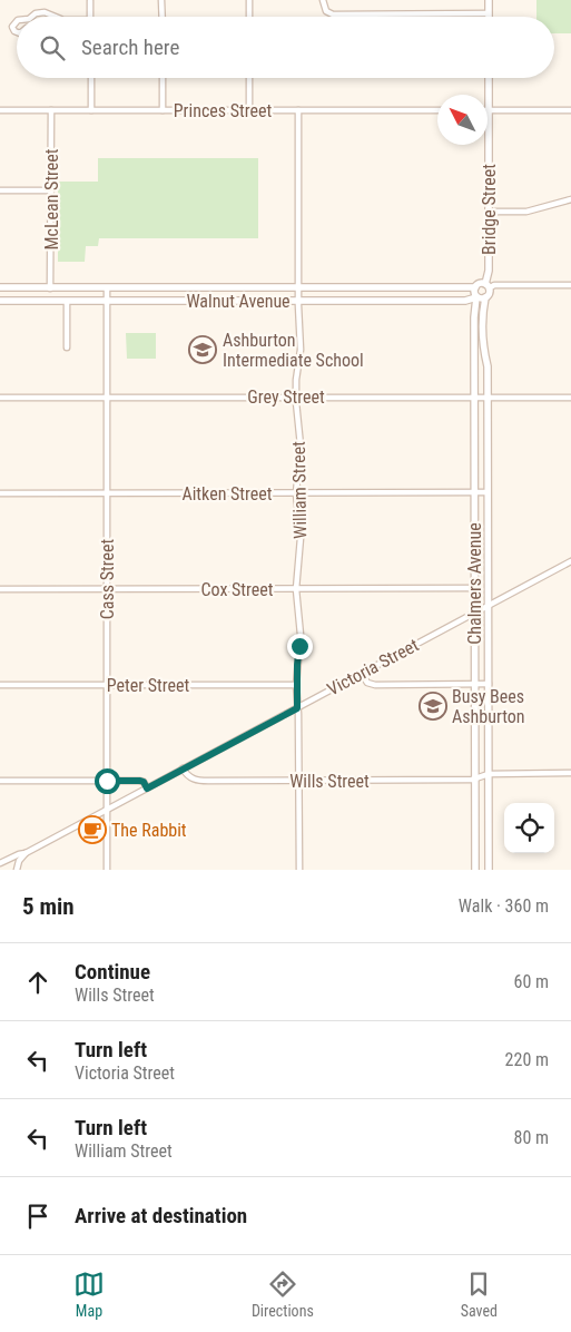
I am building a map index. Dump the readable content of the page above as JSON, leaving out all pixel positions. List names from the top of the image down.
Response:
{
  "streets": {
    "street": [
      "Princes Street",
      "McLean Street",
      "Bridge Street",
      "Walnut Avenue",
      "Grey Street",
      "William Street",
      "Aitken Street",
      "Cass Street",
      "Chalmers Avenue",
      "Cox Street",
      "Victoria Street",
      "Peter Street",
      "Wills Street"
    ]
  },
  "crossings": [
    ["Princes Street", "McLean Street"],
    ["Princes Street", "William Street"],
    ["McLean Street", "Walnut Avenue"],
    ["Bridge Street", "Walnut Avenue"],
    ["Bridge Street", "Chalmers Avenue"],
    ["Walnut Avenue", "William Street"],
    ["Walnut Avenue", "Cass Street"],
    ["Walnut Avenue", "Chalmers Avenue"],
    ["Grey Street", "William Street"],
    ["Grey Street", "Cass Street"],
    ["Grey Street", "Chalmers Avenue"],
    ["William Street", "Aitken Street"],
    ["William Street", "Cox Street"],
    ["William Street", "Victoria Street"],
    ["William Street", "Peter Street"],
    ["William Street", "Wills Street"],
    ["Aitken Street", "Cass Street"],
    ["Aitken Street", "Chalmers Avenue"],
    ["Cass Street", "Cox Street"],
    ["Cass Street", "Victoria Street"],
    ["Cass Street", "Peter Street"],
    ["Chalmers Avenue", "Cox Street"],
    ["Chalmers Avenue", "Victoria Street"],
    ["Chalmers Avenue", "Wills Street"],
    ["Victoria Street", "Wills Street"]
  ],
  "places": {
    "school or university": ["Ashburton Intermediate School", "Busy Bees Ashburton"],
    "cafe": ["The Rabbit"]
  },
  "north": "top left",
  "page": {
    "search": "Search here",
    "heading": ["5 min", "Walk · 360 m"],
    "list": [
      ["Continue", "Wills Street", "60 m"],
      ["Turn left", "Victoria Street", "220 m"],
      ["Turn left", "William Street", "80 m"],
      "Arrive at destination"
    ],
    "nav": ["Map", "Directions", "Saved"]
  }
}
